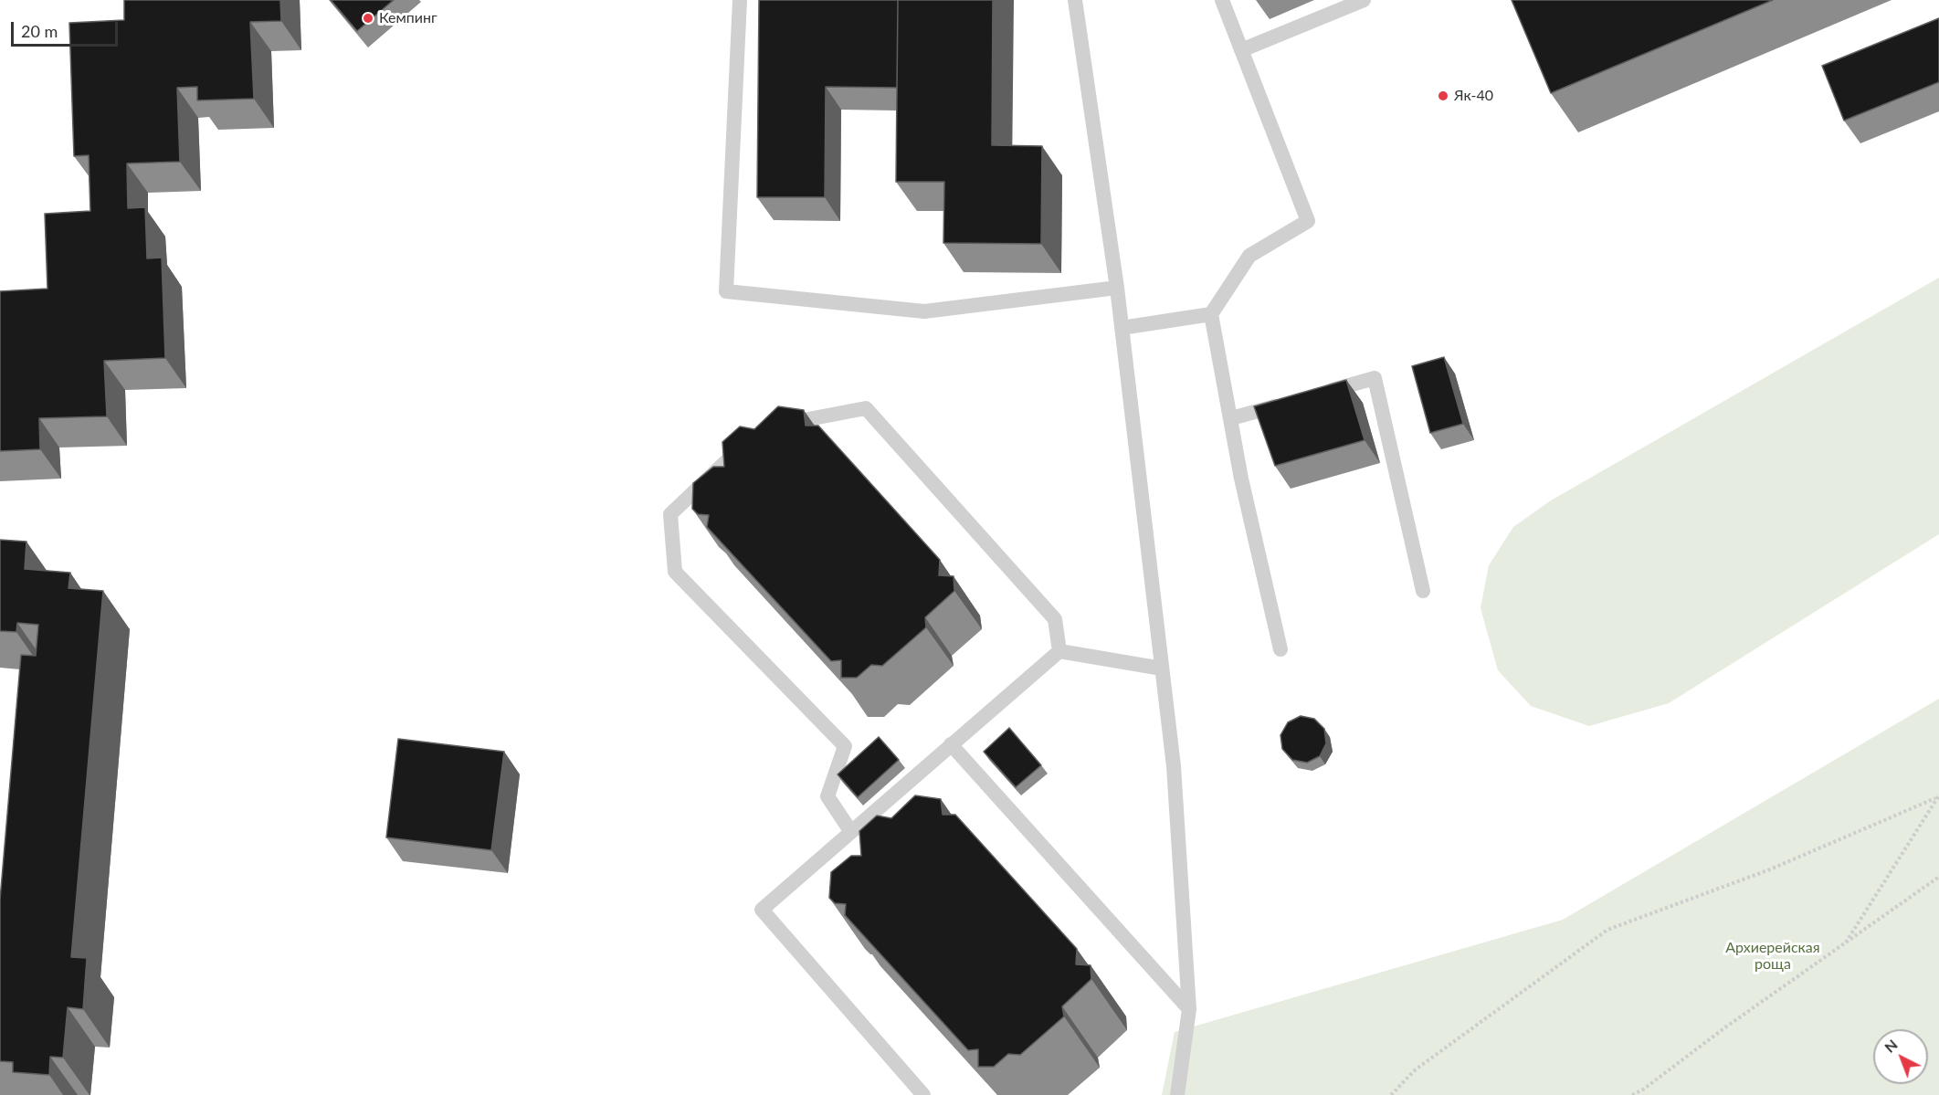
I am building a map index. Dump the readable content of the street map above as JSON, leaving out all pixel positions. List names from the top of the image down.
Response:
{
  "parks": ["Архиерейская роща"],
  "places": ["Кемпинг", "Як-40"],
  "scale_bar": "20 m",
  "north": "top left"
}
